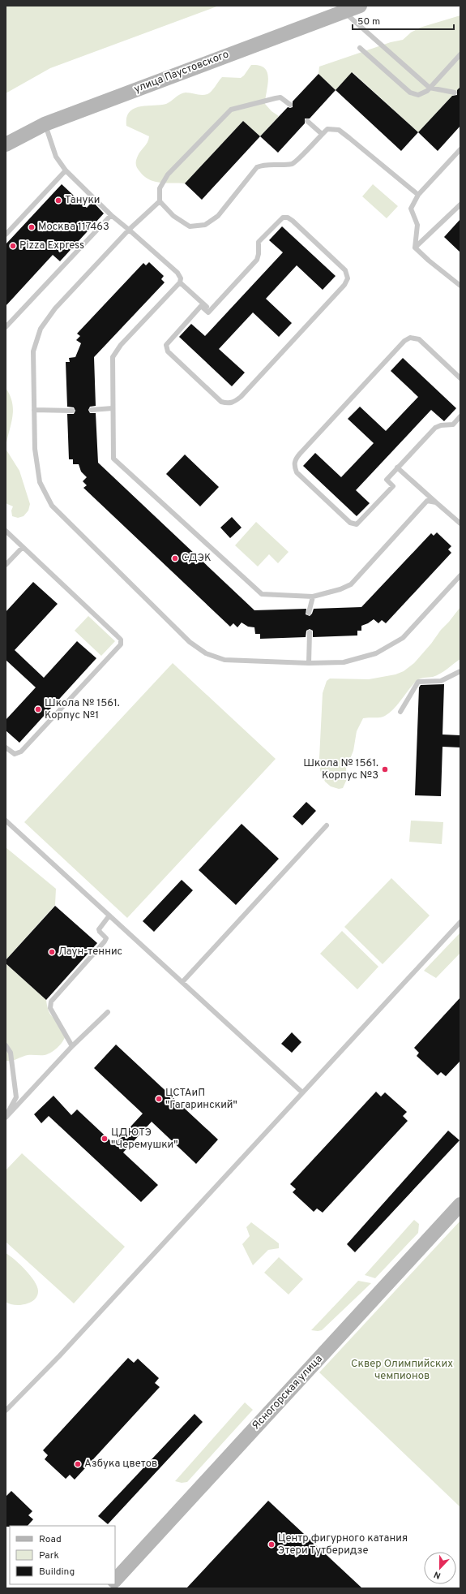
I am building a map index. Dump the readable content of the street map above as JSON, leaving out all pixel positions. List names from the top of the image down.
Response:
{
  "streets": {
    "main road": ["улица Паустовского", "Ясногорская улица"]
  },
  "parks": ["Сквер Олимпийских чемпионов"],
  "places": [
    "Тануки",
    "Москва 117463",
    "Pizza Express",
    "СДЭК",
    "Школа № 1561. Корпус №1",
    "Школа № 1561. Корпус №3",
    "Лаун-теннис",
    "ЦСТАиП \"Гагаринский\"",
    "ЦДЮТЭ \"Черемушки\"",
    "Азбука цветов",
    "Центр фигурного катания Этери Тутберидзе"
  ],
  "legend": ["Road", "Park", "Building"],
  "scale_bar": "50 m",
  "north": "bottom"
}
